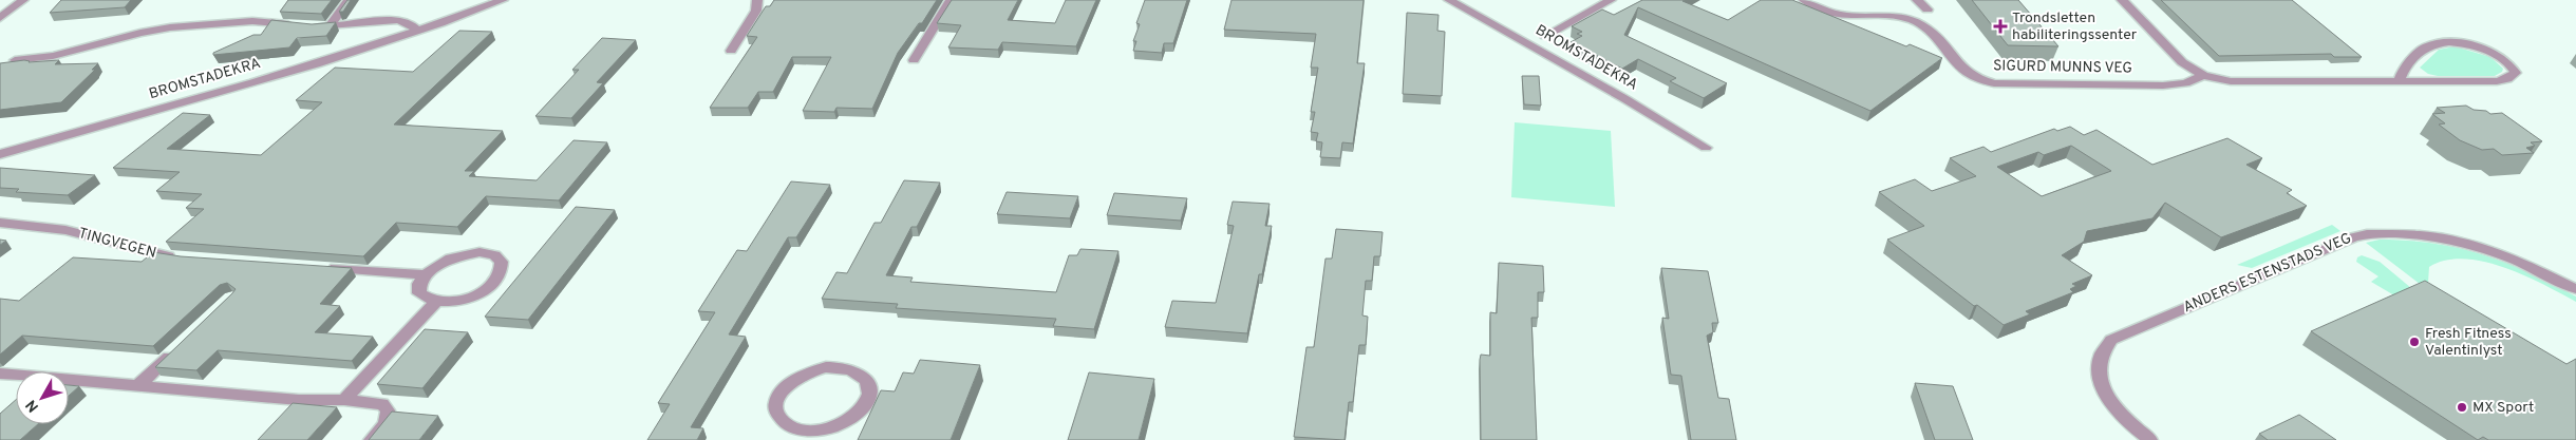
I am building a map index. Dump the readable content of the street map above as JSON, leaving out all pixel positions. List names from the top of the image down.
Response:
{
  "streets": {
    "street": [
      "BROMSTADEKRA",
      "SIGURD MUNNS VEG",
      "TINGVEGEN",
      "ANDERS ESTENSTADS VEG"
    ]
  },
  "places": {
    "health": ["Trondsletten habiliteringssenter"],
    "other": ["Fresh Fitness Valentinlyst", "MX Sport"]
  },
  "north": "bottom left"
}
